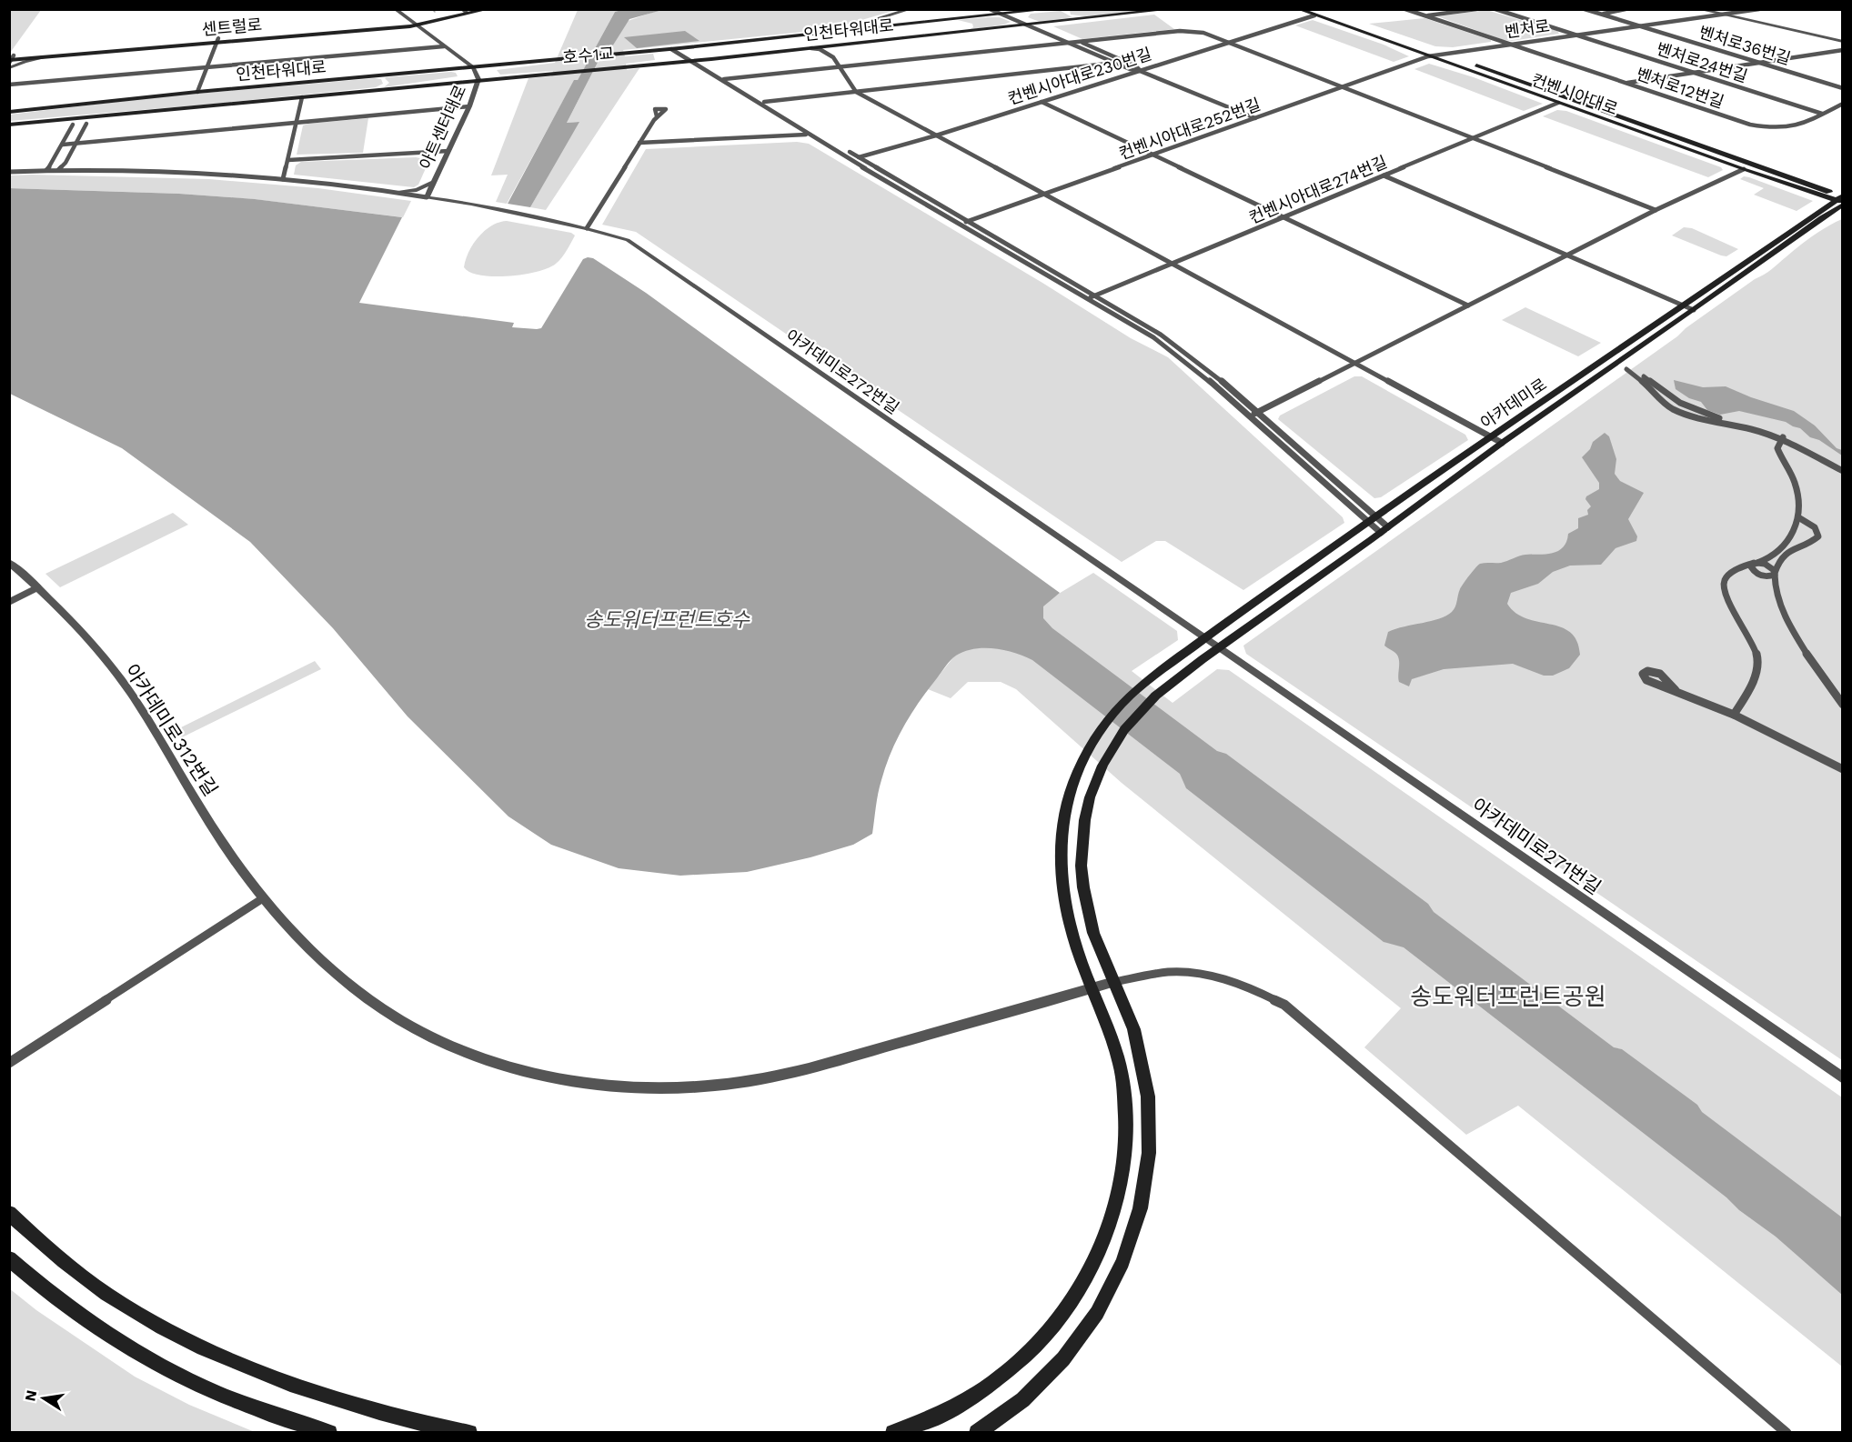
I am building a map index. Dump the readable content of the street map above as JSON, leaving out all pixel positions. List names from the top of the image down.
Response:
{
  "streets": {
    "main road": [
      "센트럴로",
      "인천타워대로",
      "호수1교",
      "컨벤시아대로",
      "아카데미로"
    ],
    "street": [
      "벤처로",
      "벤처로36번길",
      "벤처로24번길",
      "컨벤시아대로230번길",
      "벤처로12번길",
      "아트센터대로",
      "컨벤시아대로252번길",
      "컨벤시아대로274번길",
      "아카데미로272번길",
      "아카데미로312번길",
      "아카데미로271번길"
    ]
  },
  "crossings": [
    ["센트럴로", "아트센터대로"],
    ["벤처로", "벤처로36번길"],
    ["벤처로", "벤처로24번길"],
    ["벤처로", "벤처로12번길"],
    ["벤처로", "컨벤시아대로"],
    ["벤처로", "컨벤시아대로252번길"],
    ["인천타워대로", "호수1교"],
    ["인천타워대로", "아트센터대로"],
    ["벤처로24번길", "벤처로12번길"],
    ["컨벤시아대로230번길", "컨벤시아대로"],
    ["컨벤시아대로", "컨벤시아대로252번길"],
    ["컨벤시아대로", "컨벤시아대로274번길"],
    ["컨벤시아대로", "아카데미로"],
    ["아트센터대로", "아카데미로272번길"],
    ["아카데미로272번길", "아카데미로"],
    ["아카데미로272번길", "아카데미로271번길"],
    ["아카데미로", "아카데미로271번길"]
  ],
  "water": ["송도워터프런트호수"],
  "parks": ["송도워터프런트공원"],
  "north": "left"
}
